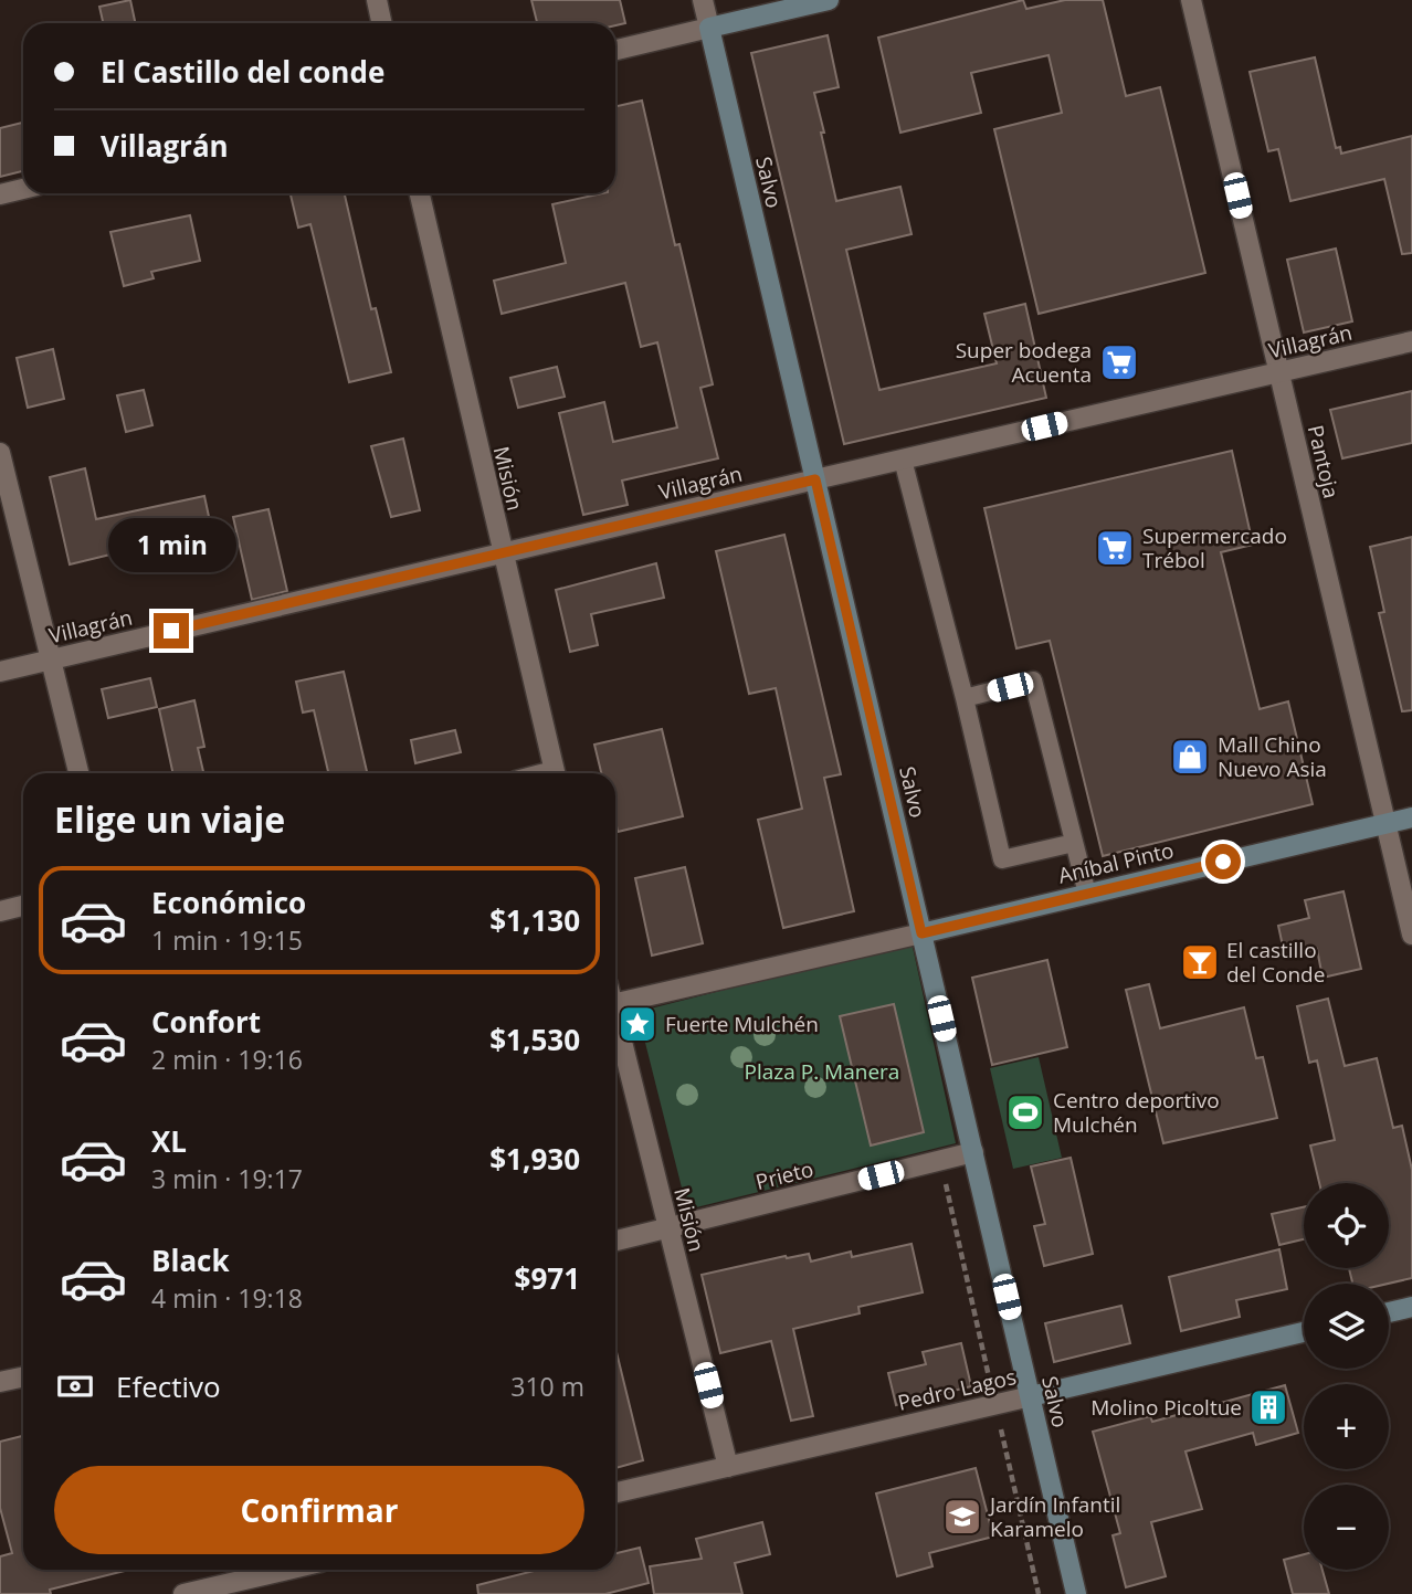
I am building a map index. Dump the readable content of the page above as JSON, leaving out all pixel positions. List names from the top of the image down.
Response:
{
  "streets": {
    "main road": ["Salvo", "Aníbal Pinto", "Pedro Lagos"],
    "street": [
      "Villagrán",
      "Pantoja",
      "Misión",
      "Prieto"
    ]
  },
  "crossings": [
    ["Salvo", "Villagrán"],
    ["Salvo", "Aníbal Pinto"],
    ["Salvo", "Prieto"],
    ["Salvo", "Pedro Lagos"],
    ["Villagrán", "Pantoja"],
    ["Villagrán", "Misión"],
    ["Pantoja", "Aníbal Pinto"],
    ["Misión", "Prieto"],
    ["Misión", "Pedro Lagos"]
  ],
  "parks": ["Plaza P. Manera"],
  "places": {
    "supermarket": ["Super bodega Acuenta", "Supermercado Trébol"],
    "shop": ["Mall Chino Nuevo Asia"],
    "bar": ["El castillo del Conde"],
    "place": ["Fuerte Mulchén"],
    "sports": ["Centro deportivo Mulchén"],
    "building": ["Molino Picoltue"],
    "school or university": ["Jardín Infantil Karamelo"]
  },
  "page": {
    "banner": ["El Castillo del conde", "Villagrán"],
    "bubble": "1 min",
    "heading": "Elige un viaje",
    "list": [
      {
        "name": "Económico",
        "note": "1 min · 19:15",
        "value": "$1,130"
      },
      {
        "name": "Confort",
        "note": "2 min · 19:16",
        "value": "$1,530"
      },
      {
        "name": "XL",
        "note": "3 min · 19:17",
        "value": "$1,930"
      },
      {
        "name": "Black",
        "note": "4 min · 19:18",
        "value": "$971"
      }
    ],
    "map_buttons": ["+", "−"],
    "pay": ["Efectivo", "310 m"],
    "buttons": "Confirmar"
  }
}
